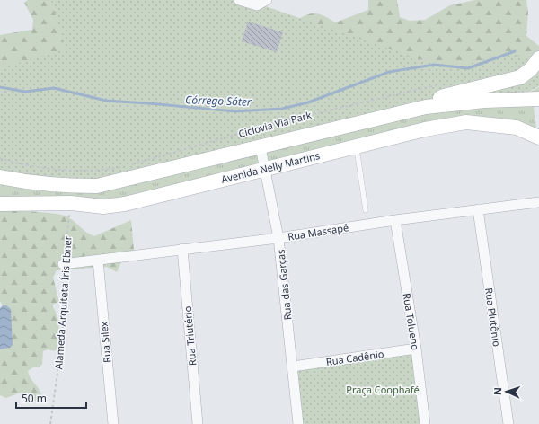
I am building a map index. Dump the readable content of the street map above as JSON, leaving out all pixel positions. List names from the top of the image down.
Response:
{
  "streets": {
    "main road": ["Avenida Nelly Martins"],
    "street": [
      "Rua Massapé",
      "Rua das Garças",
      "Rua Plutônio",
      "Rua Tolueno",
      "Rua Triutério",
      "Rua Silex",
      "Rua Cadênio"
    ],
    "path": ["Ciclovia Via Park", "Alameda Arquiteta Íris Ebner"]
  },
  "crossings": [
    ["Avenida Nelly Martins", "Rua das Garças"],
    ["Avenida Nelly Martins", "Alameda Arquiteta Íris Ebner"],
    ["Rua Massapé", "Rua das Garças"],
    ["Rua Massapé", "Alameda Arquiteta Íris Ebner"],
    ["Rua Massapé", "Rua Plutônio"],
    ["Rua Massapé", "Rua Tolueno"],
    ["Rua Massapé", "Rua Triutério"],
    ["Rua Massapé", "Rua Silex"],
    ["Rua das Garças", "Rua Cadênio"],
    ["Rua Tolueno", "Rua Cadênio"]
  ],
  "water": ["Córrego Sóter"],
  "parks": ["Praça Coophafé"],
  "scale_bar": "50 m",
  "north": "left"
}
